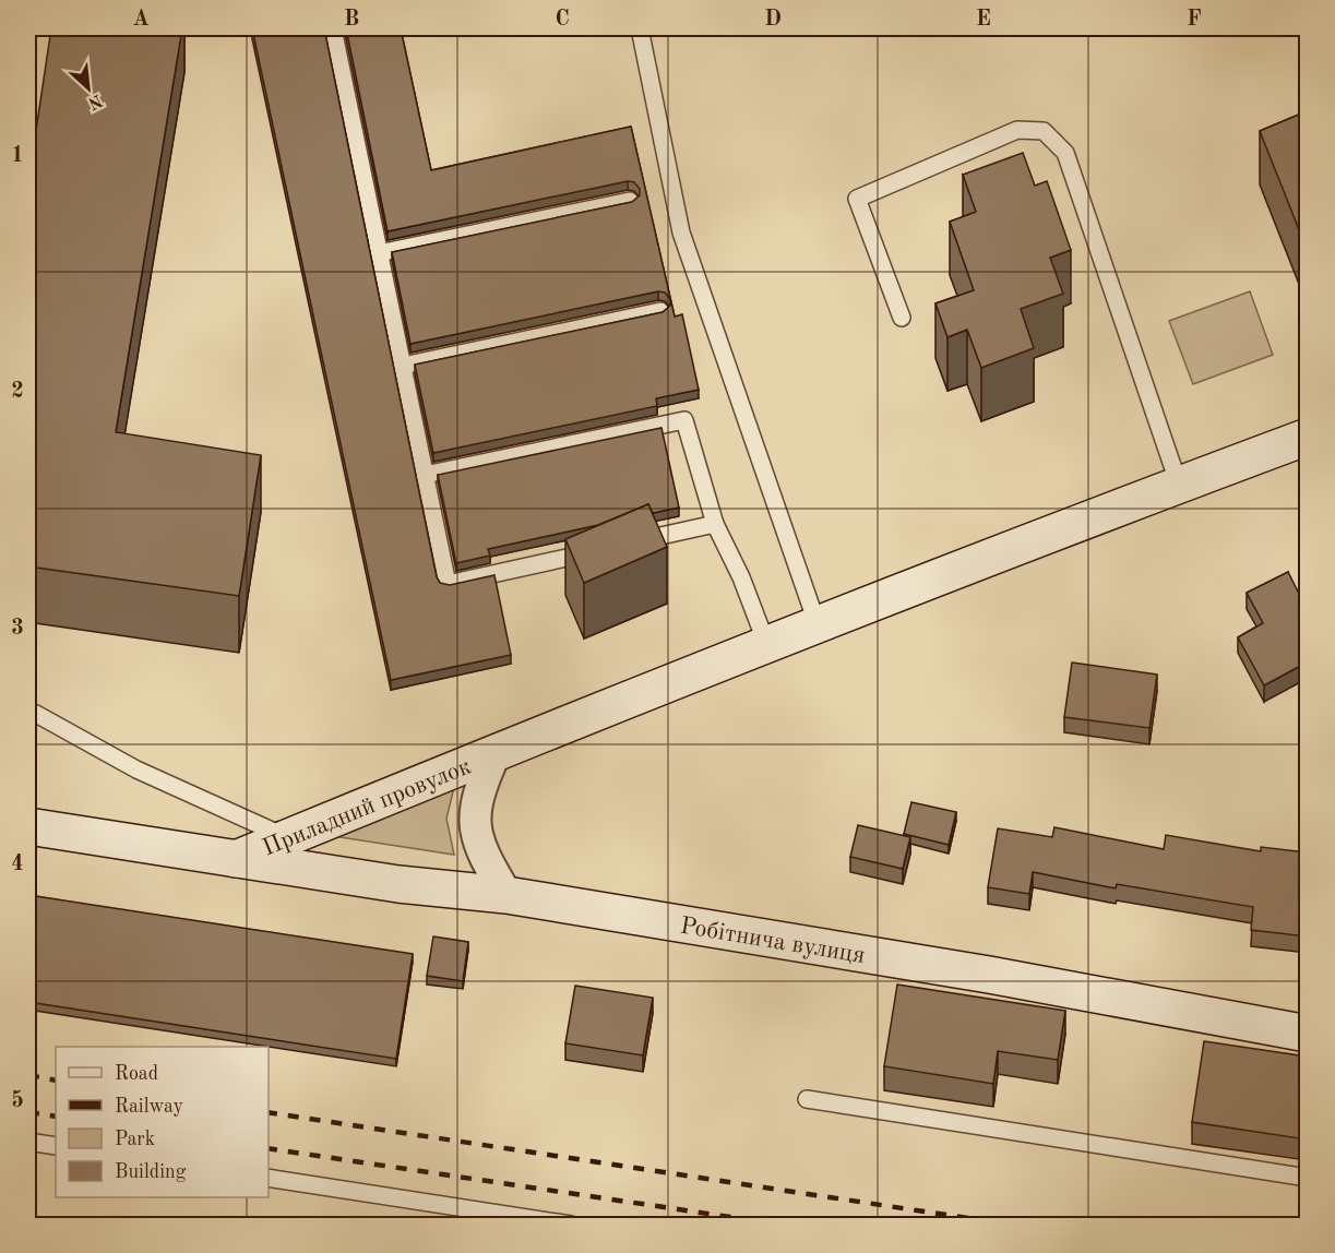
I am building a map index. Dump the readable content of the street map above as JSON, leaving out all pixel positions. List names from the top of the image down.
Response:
{
  "streets": {
    "street": ["Приладний провулок", "Робітнича вулиця"]
  },
  "crossings": [
    ["Приладний провулок", "Робітнича вулиця"]
  ],
  "legend": [
    "Road",
    "Railway",
    "Park",
    "Building"
  ],
  "north": "bottom right",
  "grid": {
    "columns": [
      "A",
      "B",
      "C",
      "D",
      "E",
      "F"
    ],
    "rows": [
      "1",
      "2",
      "3",
      "4",
      "5"
    ]
  }
}
